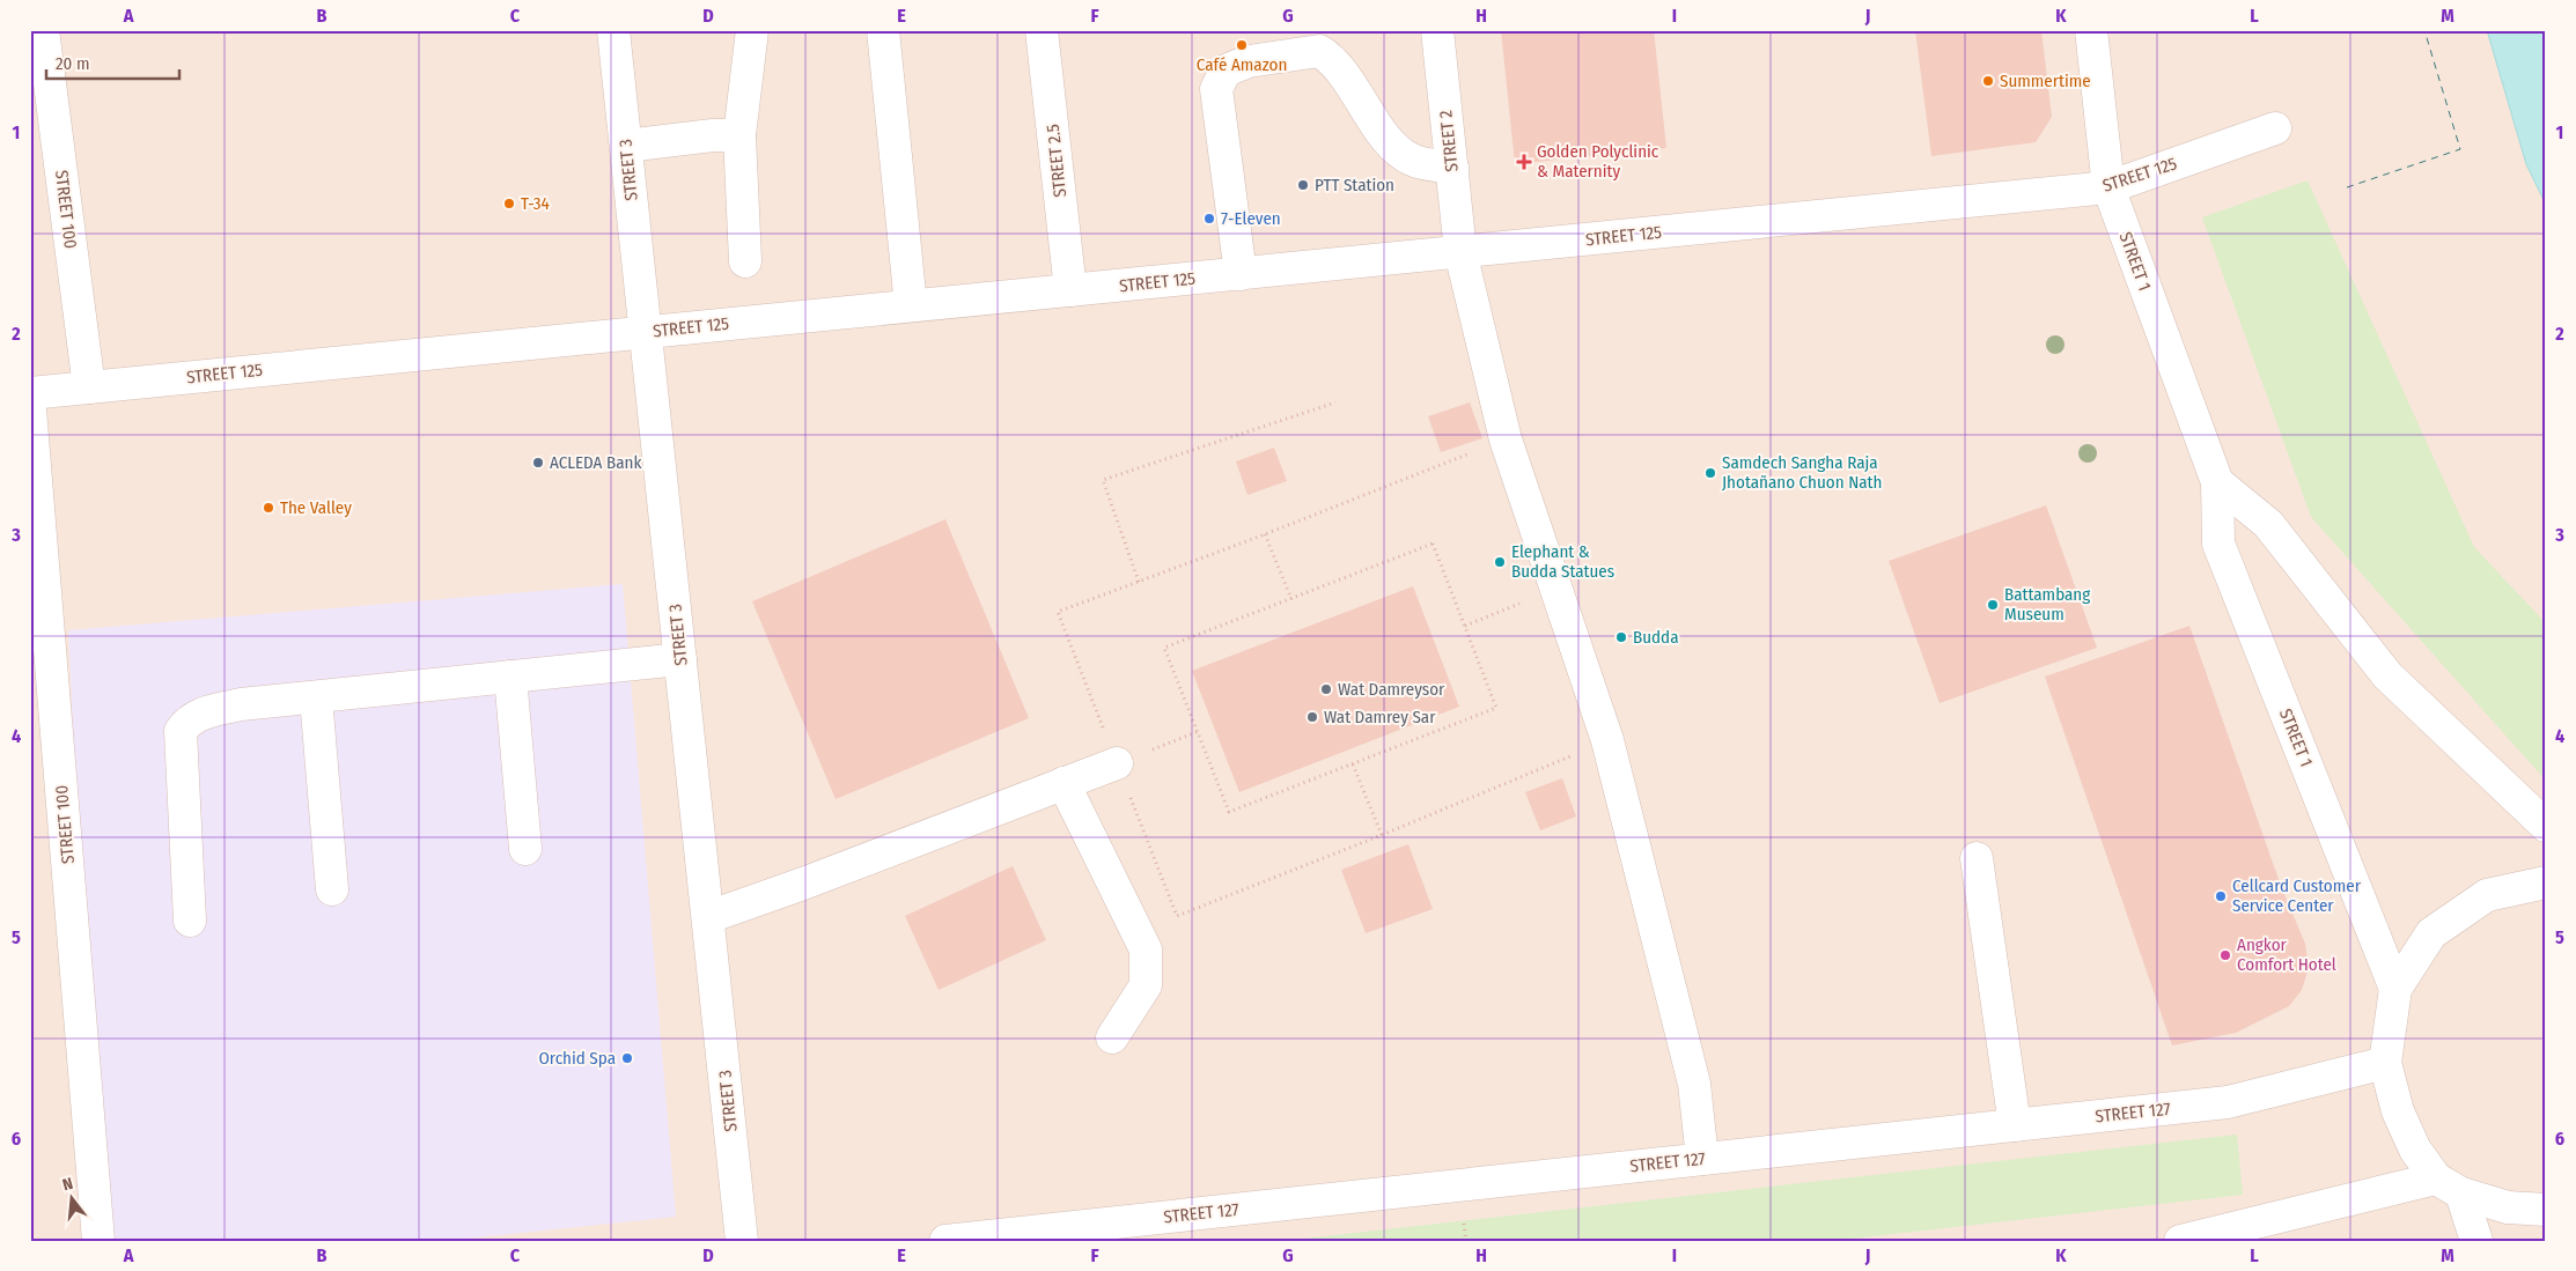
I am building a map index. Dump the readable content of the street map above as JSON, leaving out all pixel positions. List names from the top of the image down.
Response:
{
  "streets": {
    "street": [
      "STREET 2",
      "STREET 2.5",
      "STREET 3",
      "STREET 125",
      "STREET 100",
      "STREET 1",
      "STREET 127"
    ]
  },
  "crossings": [
    ["STREET 2", "STREET 125"],
    ["STREET 2", "STREET 127"],
    ["STREET 2.5", "STREET 125"],
    ["STREET 3", "STREET 125"],
    ["STREET 125", "STREET 100"],
    ["STREET 125", "STREET 1"]
  ],
  "places": {
    "other": [
      "Café Amazon",
      "Summertime",
      "PTT Station",
      "T-34",
      "7-Eleven",
      "ACLEDA Bank",
      "Samdech Sangha Raja Jhotañano Chuon Nath",
      "The Valley",
      "Elephant & Budda Statues",
      "Battambang Museum",
      "Budda",
      "Wat Damreysor",
      "Wat Damrey Sar",
      "Cellcard Customer Service Center",
      "Angkor Comfort Hotel",
      "Orchid Spa"
    ],
    "health": ["Golden Polyclinic & Maternity"]
  },
  "scale_bar": "20 m",
  "north": "top",
  "grid": {
    "columns": [
      "A",
      "B",
      "C",
      "D",
      "E",
      "F",
      "G",
      "H",
      "I",
      "J",
      "K",
      "L",
      "M"
    ],
    "rows": [
      "1",
      "2",
      "3",
      "4",
      "5",
      "6"
    ]
  }
}
